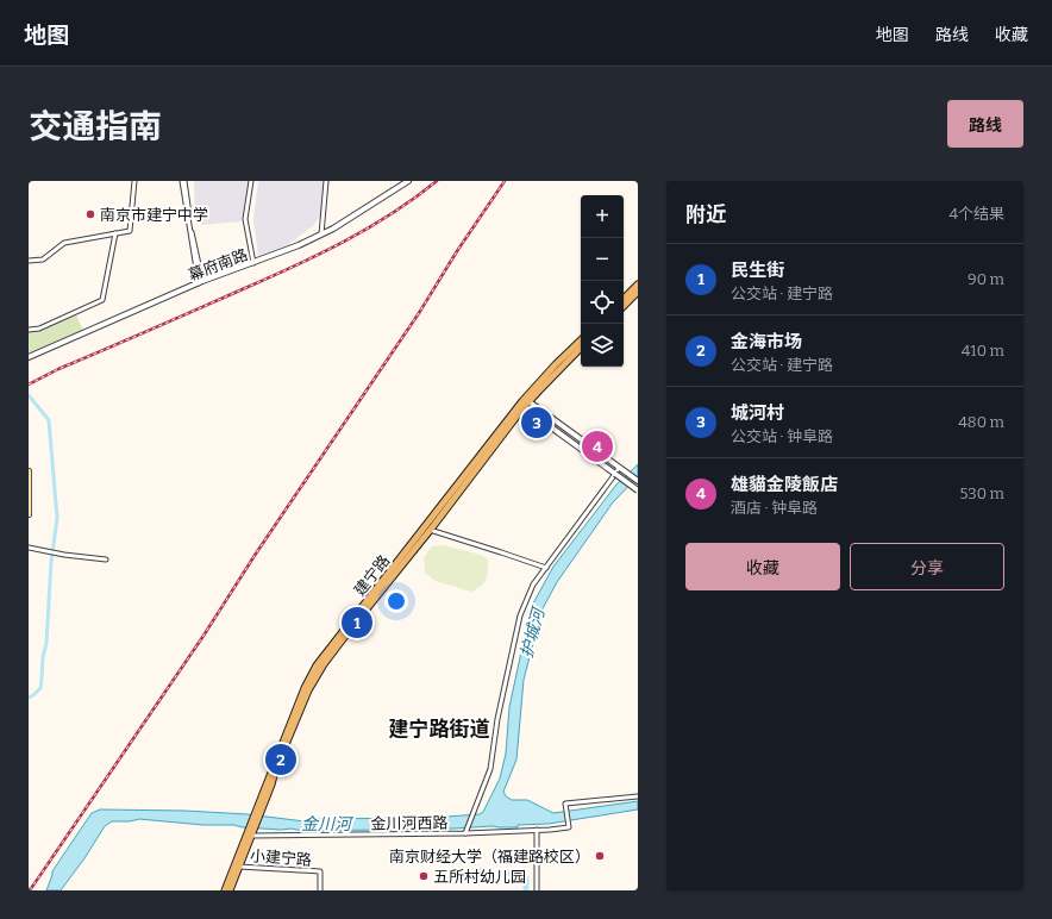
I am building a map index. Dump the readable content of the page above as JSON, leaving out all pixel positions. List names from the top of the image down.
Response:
{
  "streets": {
    "main road": ["建宁路"],
    "street": ["幕府南路", "金川河西路", "小建宁路"]
  },
  "crossings": [
    ["建宁路", "金川河西路"],
    ["建宁路", "小建宁路"]
  ],
  "districts": ["建宁路街道"],
  "water": ["护城河", "金川河"],
  "places": ["南京市建宁中学", "南京财经大学（福建路校区）", "五所村幼儿园"],
  "page": {
    "header": "地图",
    "nav": ["地图", "路线", "收藏"],
    "title": "交通指南",
    "buttons": [
      "路线",
      ["收藏", "分享"]
    ],
    "heading": ["附近", "4个结果"],
    "map_buttons": ["+", "−"],
    "list": [
      {
        "mark": "1",
        "name": "民生街",
        "note": "公交站 · 建宁路",
        "value": "90 m"
      },
      {
        "mark": "2",
        "name": "金海市场",
        "note": "公交站 · 建宁路",
        "value": "410 m"
      },
      {
        "mark": "3",
        "name": "城河村",
        "note": "公交站 · 钟阜路",
        "value": "480 m"
      },
      {
        "mark": "4",
        "name": "雄貓金陵飯店",
        "note": "酒店 · 钟阜路",
        "value": "530 m"
      }
    ],
    "pins": [
      "3",
      "4",
      "1",
      "2"
    ]
  }
}
